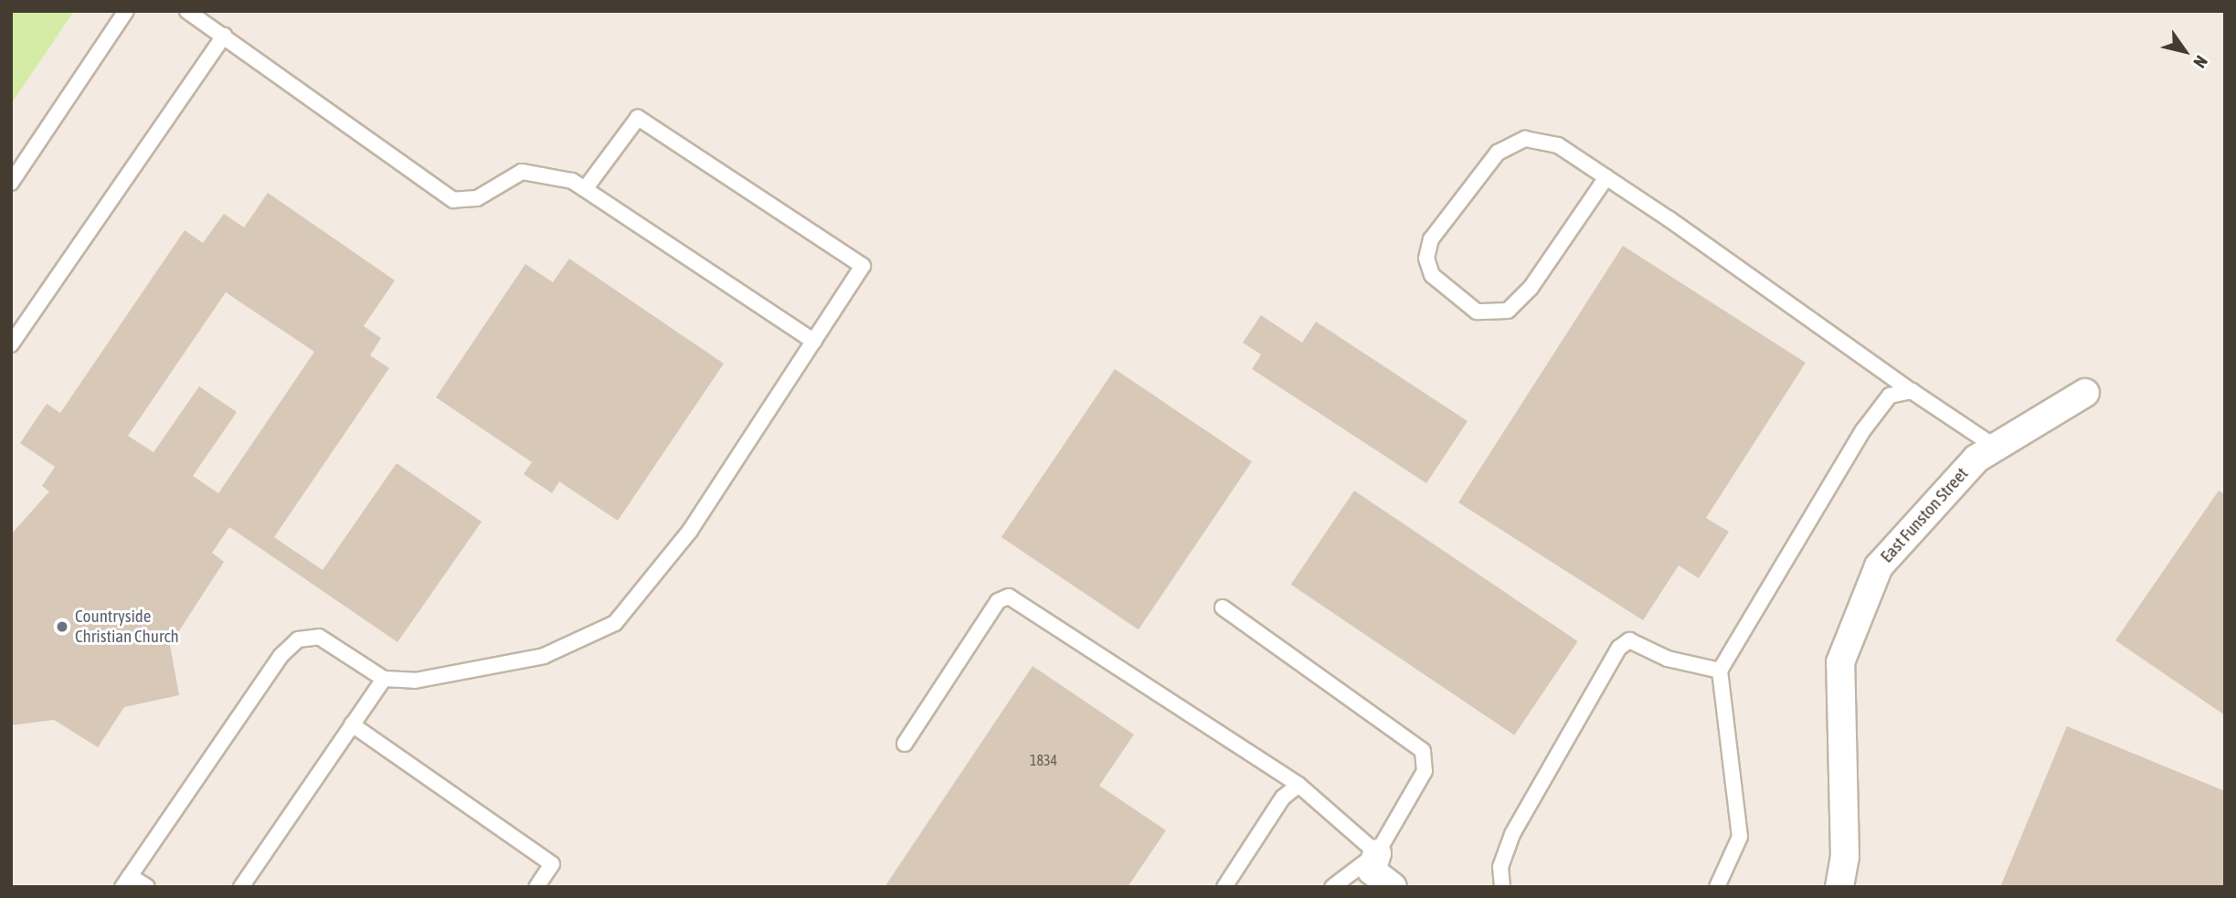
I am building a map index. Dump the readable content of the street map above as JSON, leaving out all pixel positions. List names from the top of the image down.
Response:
{
  "streets": {
    "street": ["East Funston Street"]
  },
  "places": ["Countryside Christian Church"],
  "house_numbers": ["1834"],
  "north": "bottom right"
}
